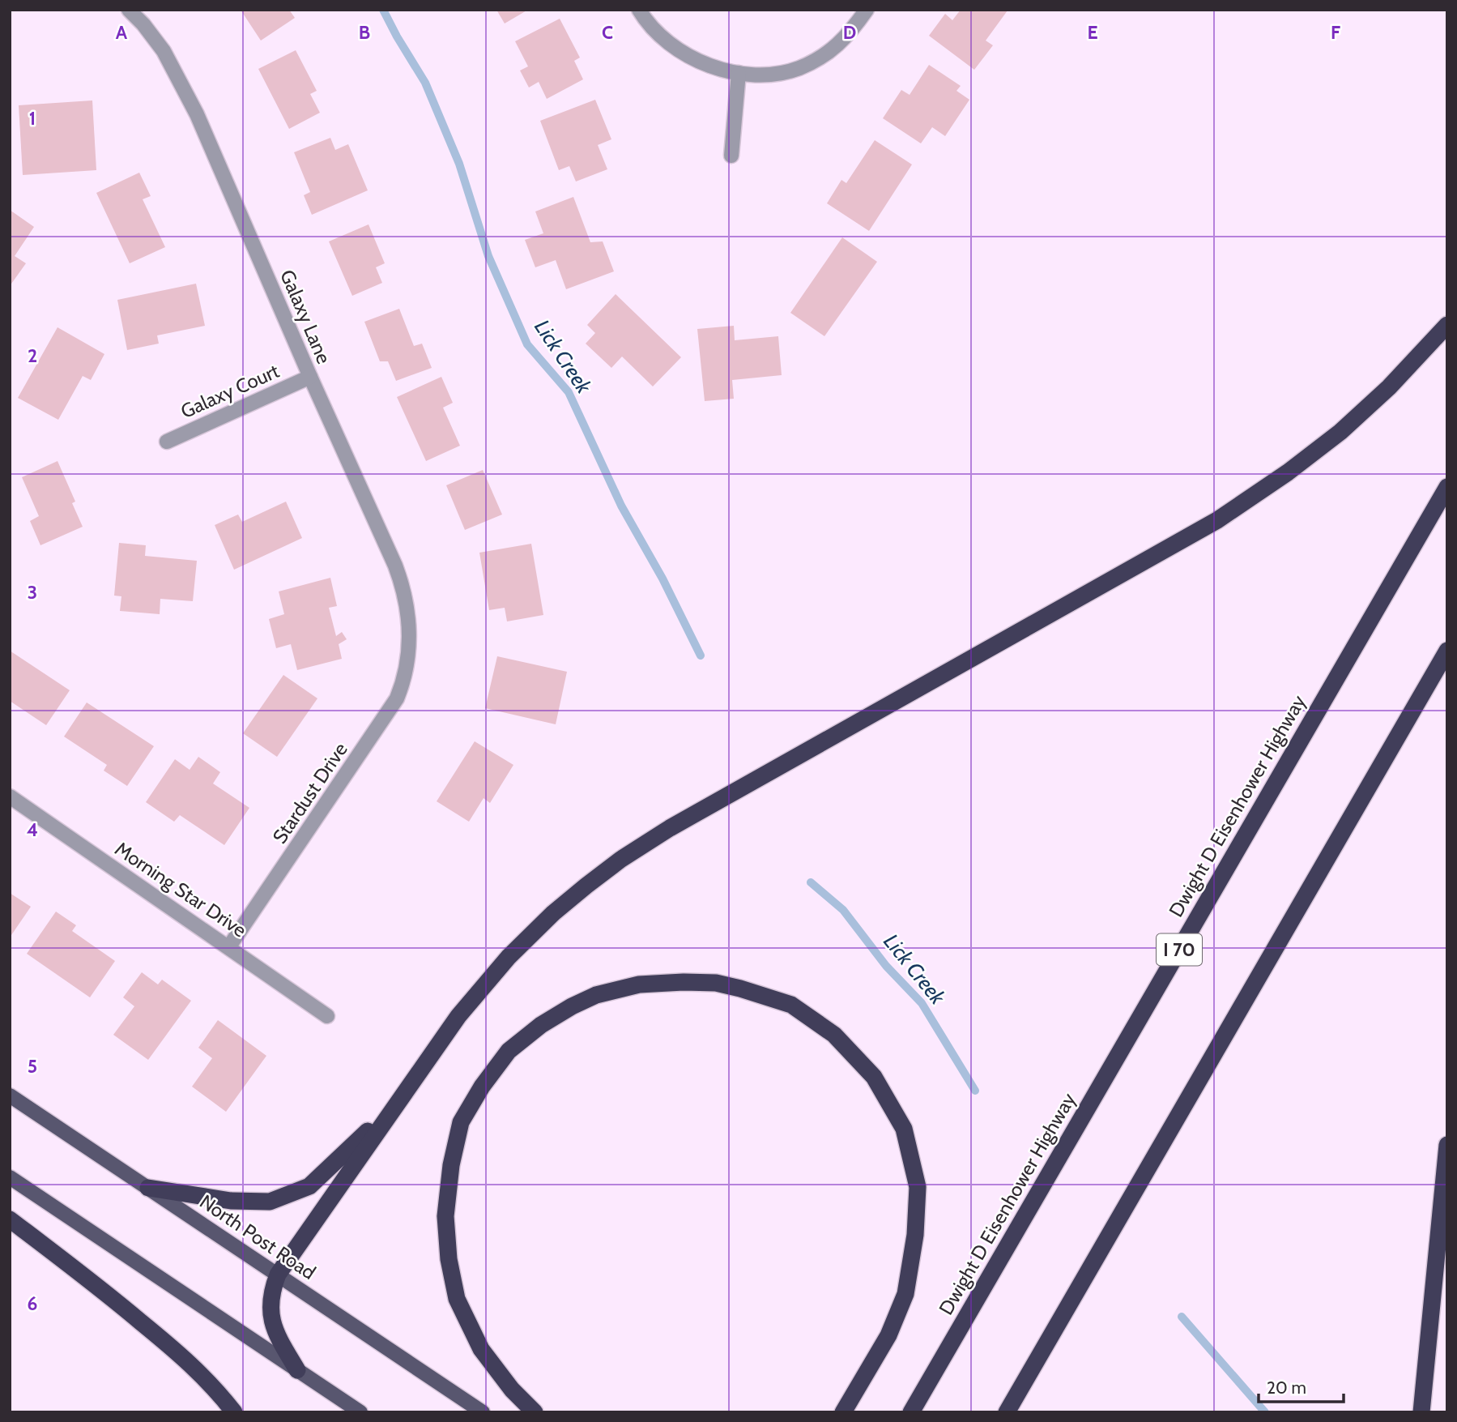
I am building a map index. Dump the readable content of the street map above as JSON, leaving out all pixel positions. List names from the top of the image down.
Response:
{
  "streets": {
    "highway": ["Dwight D Eisenhower Highway", "I 70"],
    "main road": ["North Post Road"],
    "street": [
      "Galaxy Lane",
      "Galaxy Court",
      "Stardust Drive",
      "Morning Star Drive"
    ]
  },
  "crossings": [
    ["Galaxy Lane", "Galaxy Court"],
    ["Galaxy Lane", "Stardust Drive"],
    ["Stardust Drive", "Morning Star Drive"]
  ],
  "water": ["Lick Creek"],
  "scale_bar": "20 m",
  "grid": {
    "columns": [
      "A",
      "B",
      "C",
      "D",
      "E",
      "F"
    ],
    "rows": [
      "1",
      "2",
      "3",
      "4",
      "5",
      "6"
    ]
  }
}
